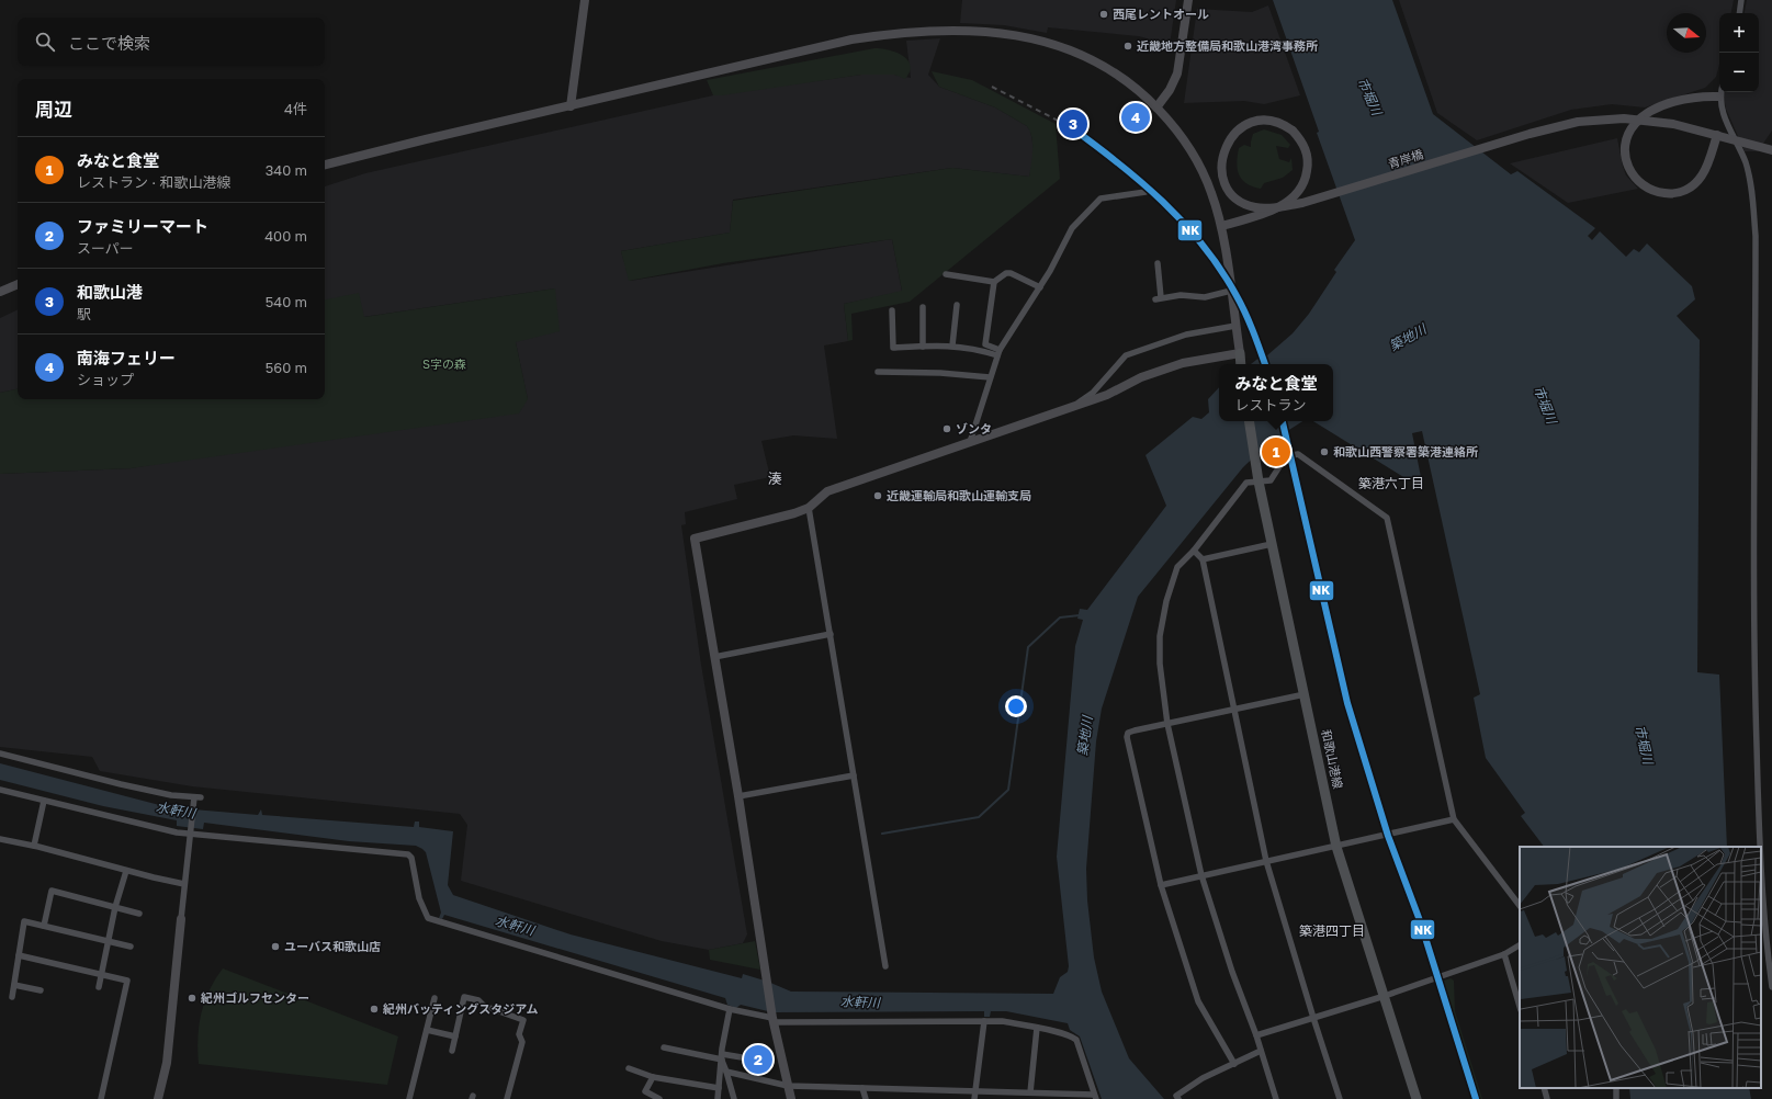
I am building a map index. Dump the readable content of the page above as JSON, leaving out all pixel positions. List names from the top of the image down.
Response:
{
  "streets": {
    "main road": ["和歌山港線"],
    "street": ["青岸橋"]
  },
  "districts": ["湊", "築港六丁目", "築港四丁目"],
  "water": ["市堀川", "築地川", "水軒川"],
  "parks": ["S字の森"],
  "places": [
    "西尾レントオール",
    "近畿地方整備局和歌山港湾事務所",
    "ゾンタ",
    "和歌山西警察署築港連絡所",
    "近畿運輸局和歌山運輸支局",
    "ユーバス和歌山店",
    "紀州ゴルフセンター",
    "紀州バッティングスタジアム"
  ],
  "lines": ["transit line NK"],
  "north": "right",
  "page": {
    "map_buttons": ["+", "−"],
    "search": "ここで検索",
    "heading": ["周辺", "4件"],
    "pins": [
      "4",
      "3",
      "1",
      "2"
    ],
    "list": [
      {
        "mark": "1",
        "name": "みなと食堂",
        "note": "レストラン · 和歌山港線",
        "value": "340 m"
      },
      {
        "mark": "2",
        "name": "ファミリーマート",
        "note": "スーパー",
        "value": "400 m"
      },
      {
        "mark": "3",
        "name": "和歌山港",
        "note": "駅",
        "value": "540 m"
      },
      {
        "mark": "4",
        "name": "南海フェリー",
        "note": "ショップ",
        "value": "560 m"
      }
    ],
    "popup": ["みなと食堂", "レストラン"]
  }
}
